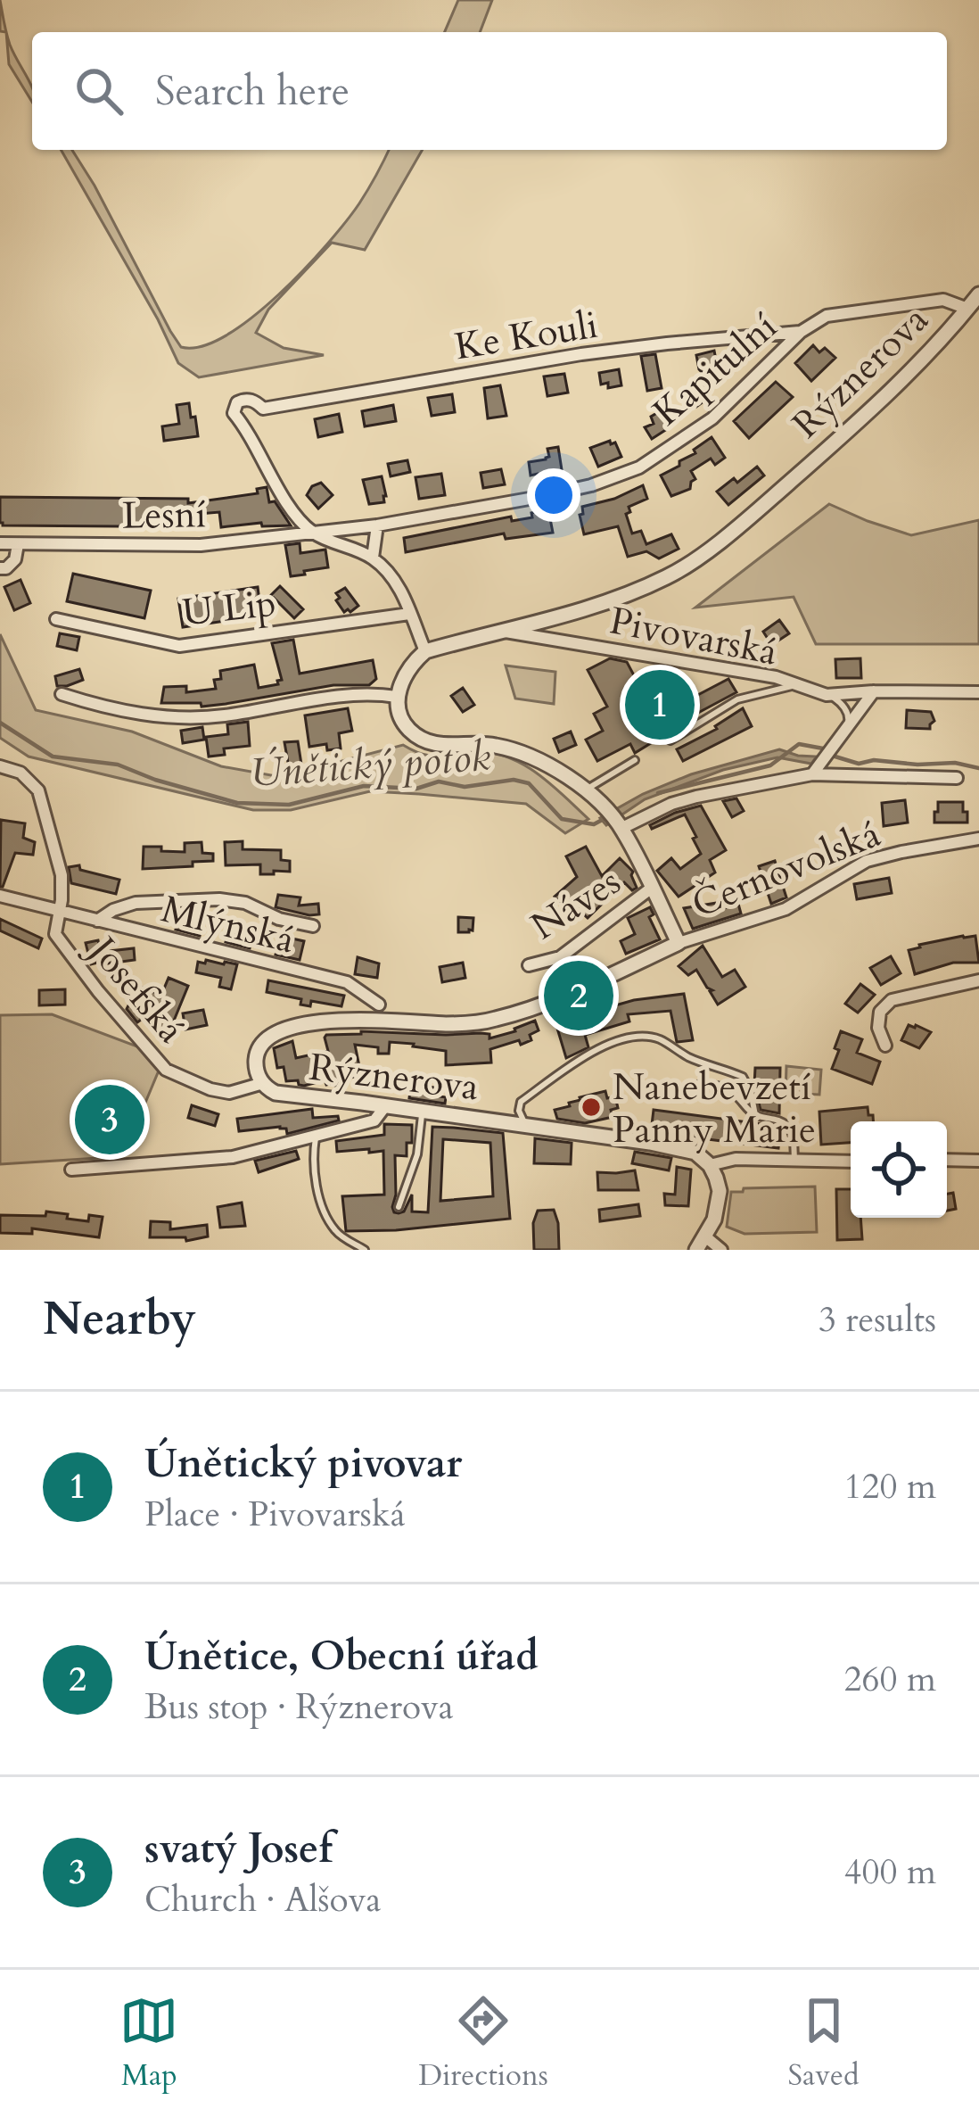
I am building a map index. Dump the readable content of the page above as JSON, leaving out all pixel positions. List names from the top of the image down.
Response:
{
  "streets": {
    "street": [
      "Ke Kouli",
      "Kapitulní",
      "Rýznerova",
      "Lesní",
      "U Lip",
      "Pivovarská",
      "Černovolská",
      "Náves",
      "Mlýnská",
      "Josefská"
    ]
  },
  "crossings": [
    ["Ke Kouli", "Kapitulní"],
    ["Kapitulní", "Rýznerova"],
    ["Kapitulní", "Lesní"],
    ["Rýznerova", "Pivovarská"],
    ["Rýznerova", "Černovolská"],
    ["Rýznerova", "Josefská"],
    ["Mlýnská", "Josefská"]
  ],
  "water": ["Únětický potok"],
  "places": ["Nanebevzetí Panny Marie"],
  "page": {
    "search": "Search here",
    "pins": ["1", "2", "3"],
    "heading": ["Nearby", "3 results"],
    "list": [
      {
        "mark": "1",
        "name": "Únětický pivovar",
        "note": "Place · Pivovarská",
        "value": "120 m"
      },
      {
        "mark": "2",
        "name": "Únětice, Obecní úřad",
        "note": "Bus stop · Rýznerova",
        "value": "260 m"
      },
      {
        "mark": "3",
        "name": "svatý Josef",
        "note": "Church · Alšova",
        "value": "400 m"
      }
    ],
    "nav": ["Map", "Directions", "Saved"]
  }
}
